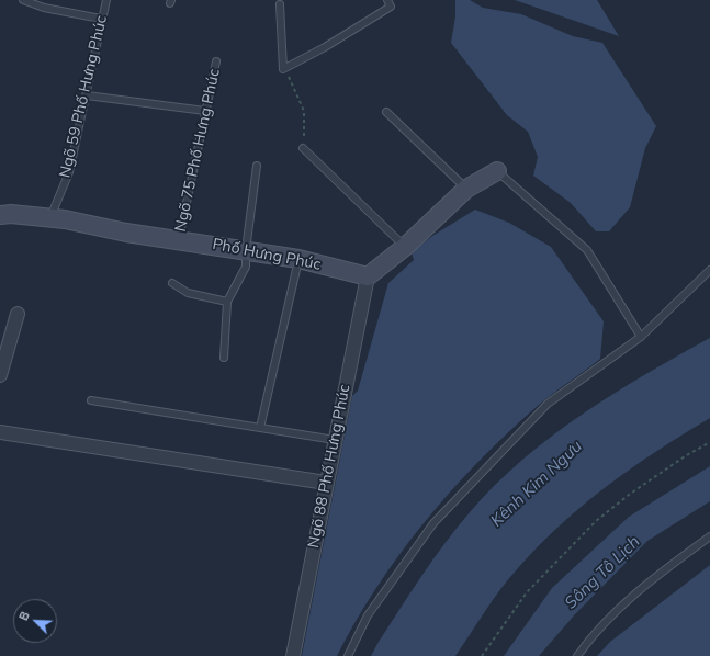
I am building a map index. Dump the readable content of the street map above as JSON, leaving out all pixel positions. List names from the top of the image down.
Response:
{
  "streets": {
    "street": ["Phố Hưng Phúc", "Ngõ 88 Phố Hưng Phúc"],
    "lane": ["Ngõ 59 Phố Hưng Phúc", "Ngõ 75 Phố Hưng Phúc"]
  },
  "crossings": [
    ["Ngõ 59 Phố Hưng Phúc", "Phố Hưng Phúc"],
    ["Ngõ 75 Phố Hưng Phúc", "Phố Hưng Phúc"],
    ["Phố Hưng Phúc", "Ngõ 88 Phố Hưng Phúc"]
  ],
  "water": ["Kênh Kim Ngưu", "Sông Tô Lịch"],
  "north": "top left"
}
